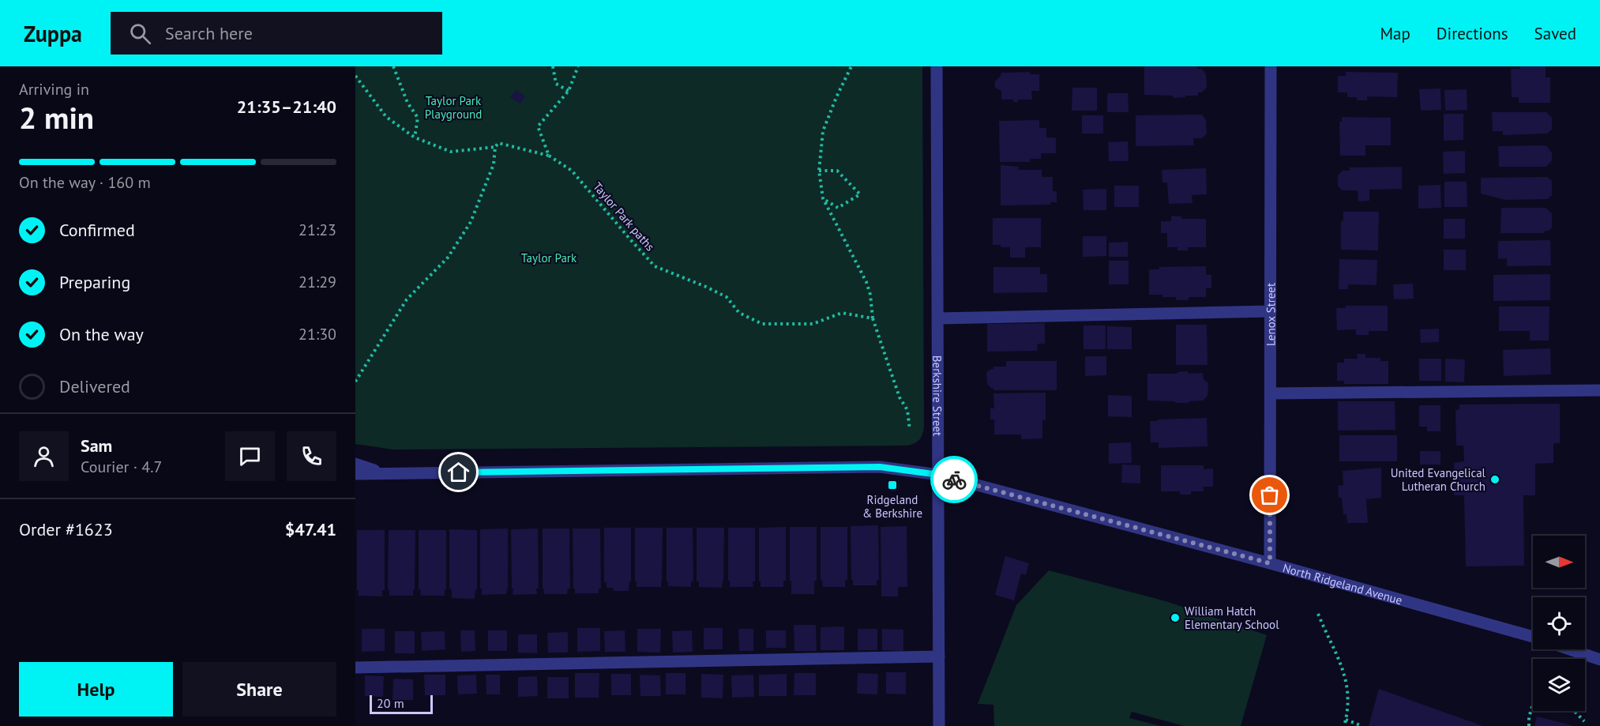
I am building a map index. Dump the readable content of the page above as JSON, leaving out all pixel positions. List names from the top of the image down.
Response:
{
  "streets": {
    "street": ["Lenox Street", "Berkshire Street", "North Ridgeland Avenue"],
    "path": ["Taylor Park paths"]
  },
  "crossings": [
    ["Lenox Street", "North Ridgeland Avenue"],
    ["Berkshire Street", "North Ridgeland Avenue"]
  ],
  "parks": ["Taylor Park Playground", "Taylor Park"],
  "places": {
    "other": ["United Evangelical Lutheran Church", "William Hatch Elementary School"],
    "transit": ["Ridgeland & Berkshire"]
  },
  "scale_bar": "20 m",
  "north": "right",
  "page": {
    "header": "Zuppa",
    "search": "Search here",
    "nav": ["Map", "Directions", "Saved"],
    "heading": ["2 min", "Arriving in", "21:35–21:40"],
    "panel": [
      "Sam",
      "Courier · 4.7",
      "Order #1623",
      "$47.41"
    ],
    "bar": "On the way · 160 m",
    "list": [
      ["Confirmed", "21:23"],
      ["Preparing", "21:29"],
      ["On the way", "21:30"],
      "Delivered"
    ],
    "buttons": ["Help", "Share"],
    "scale": "20 m"
  }
}
